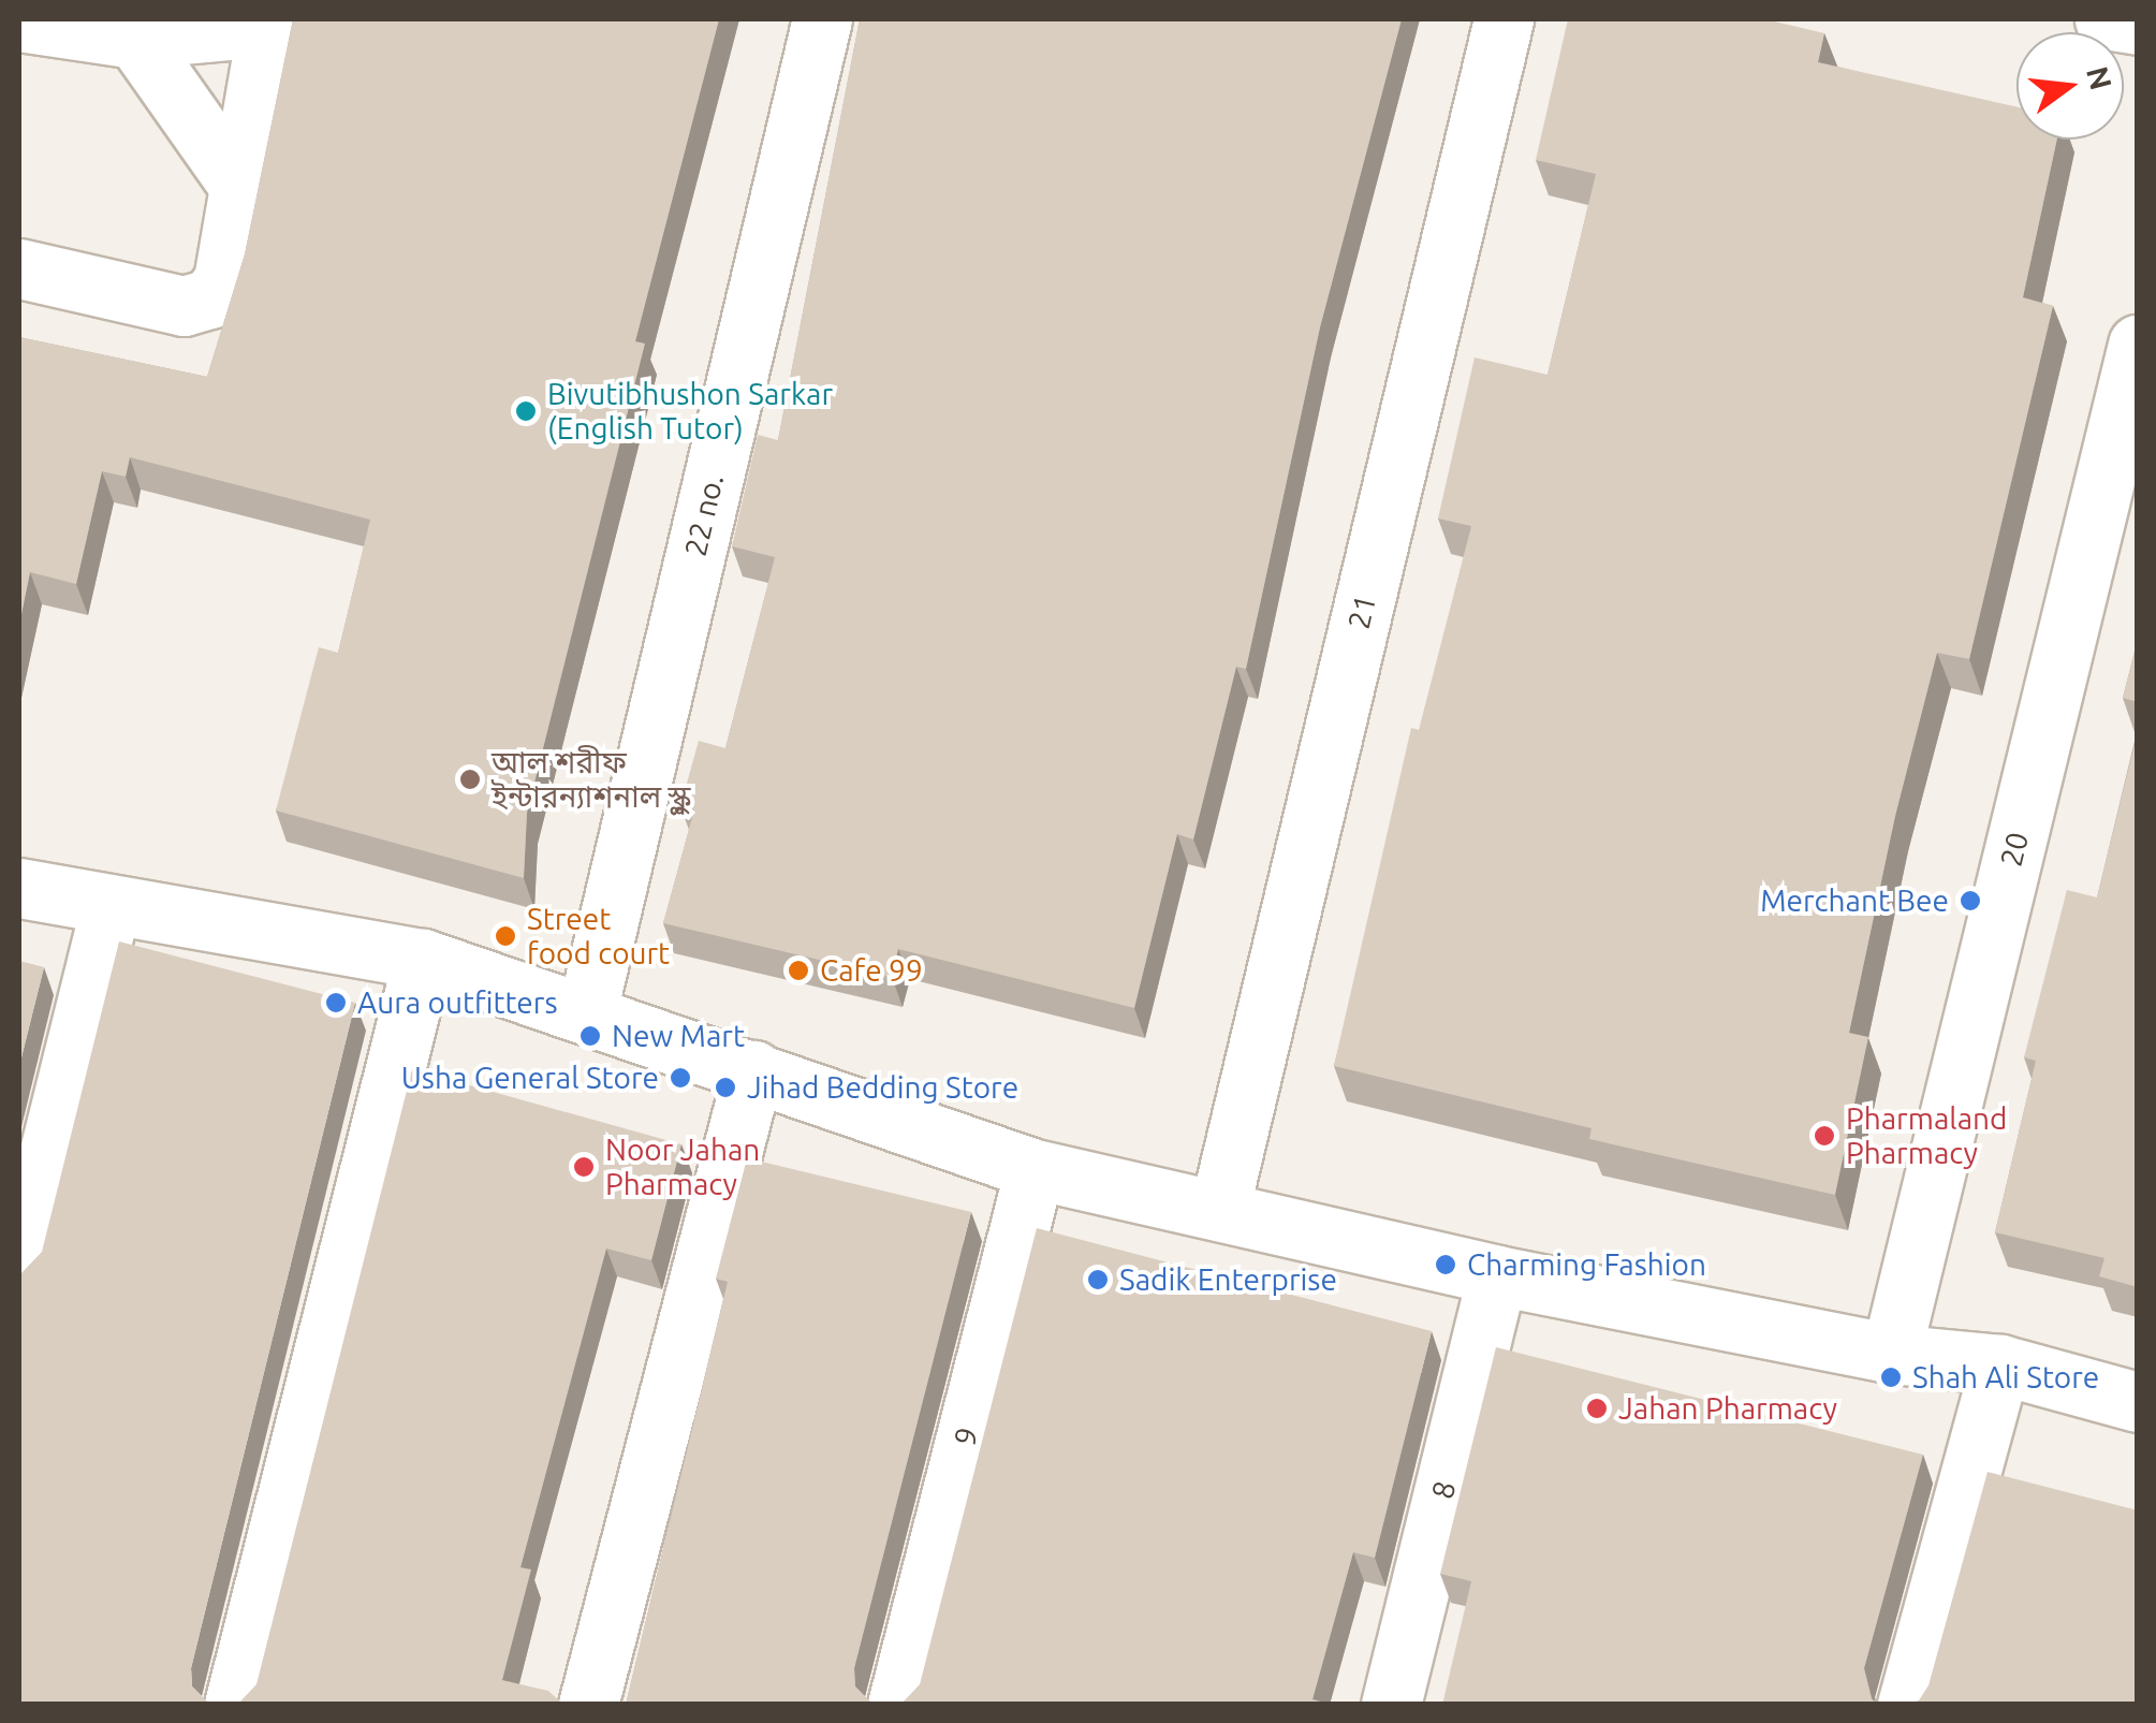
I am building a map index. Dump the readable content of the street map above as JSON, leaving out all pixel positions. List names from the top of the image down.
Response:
{
  "streets": {
    "street": [
      "22 no.",
      "21",
      "20",
      "9",
      "8"
    ]
  },
  "places": [
    "Bivutibhushon Sarkar (English Tutor)",
    "আল শরীফ ইন্টারন্যাশনাল স্কুল",
    "Merchant Bee",
    "Street food court",
    "Cafe 99",
    "Aura outfitters",
    "New Mart",
    "Usha General Store",
    "Jihad Bedding Store",
    "Pharmaland Pharmacy",
    "Noor Jahan Pharmacy",
    "Charming Fashion",
    "Sadik Enterprise",
    "Shah Ali Store",
    "Jahan Pharmacy"
  ],
  "north": "right"
}
